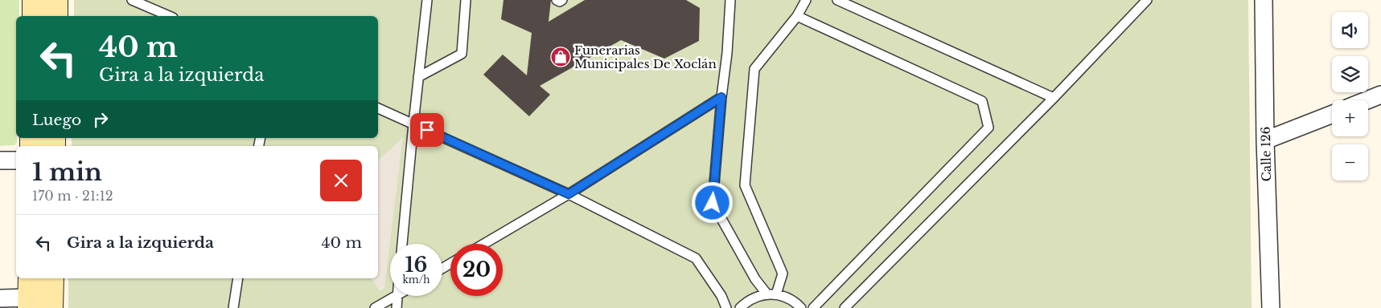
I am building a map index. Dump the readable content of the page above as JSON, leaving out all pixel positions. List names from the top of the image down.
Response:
{
  "streets": {
    "street": ["Calle 126"]
  },
  "places": {
    "shop": ["Funerarias Municipales De Xoclán"]
  },
  "page": {
    "map_buttons": ["+", "−"],
    "turn": ["40 m", "Gira a la izquierda"],
    "then": "Luego",
    "heading": ["1 min", "170 m · 21:12"],
    "list": [
      {
        "name": "Gira a la izquierda",
        "value": "40 m"
      }
    ],
    "speed": "16 km/h",
    "limit": "20"
  }
}
